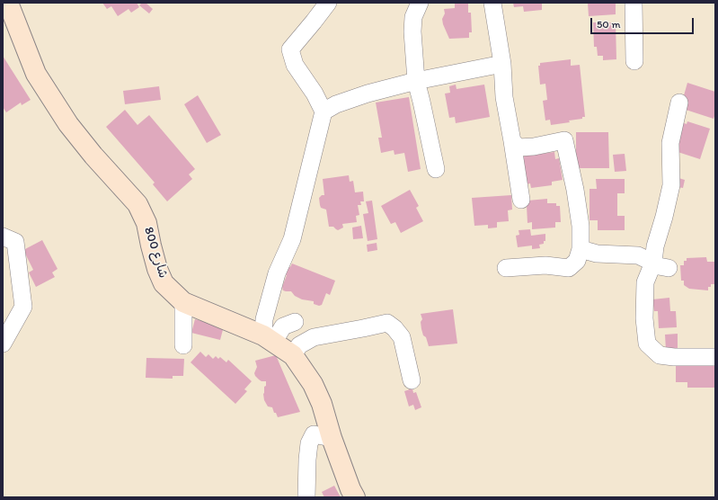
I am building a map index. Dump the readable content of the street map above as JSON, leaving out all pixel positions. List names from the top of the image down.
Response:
{
  "streets": {
    "main road": ["شارع 800"]
  },
  "scale_bar": "50 m"
}
